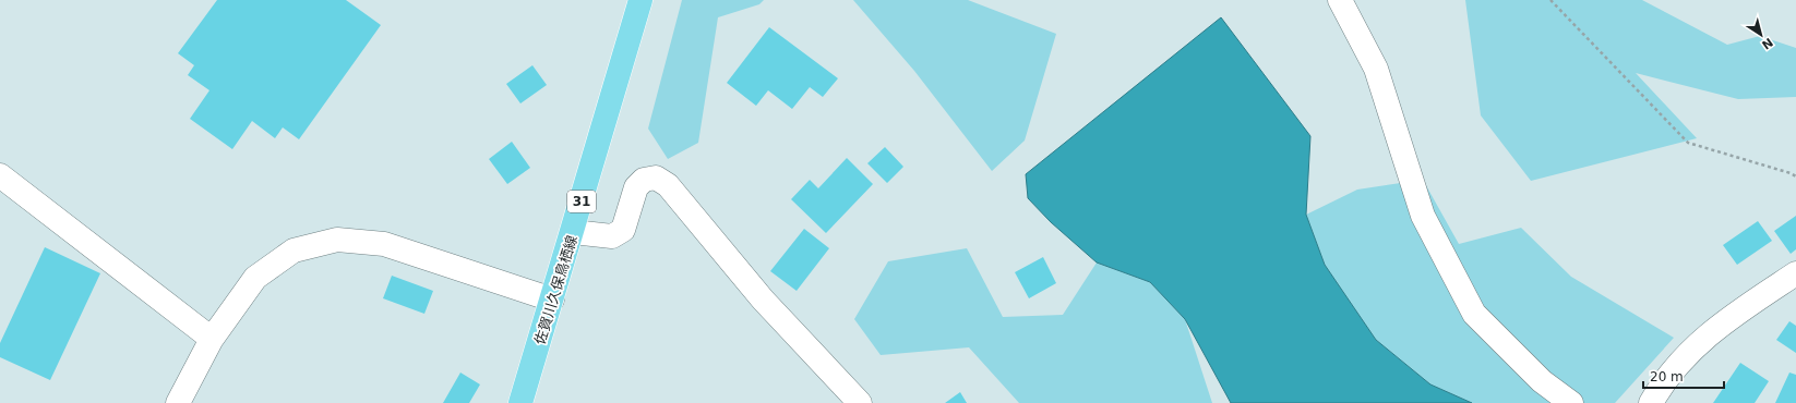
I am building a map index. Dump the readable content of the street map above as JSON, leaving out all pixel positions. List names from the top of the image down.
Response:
{
  "streets": {
    "main road": ["31", "佐賀川久保鳥栖線"]
  },
  "scale_bar": "20 m",
  "north": "bottom right"
}
